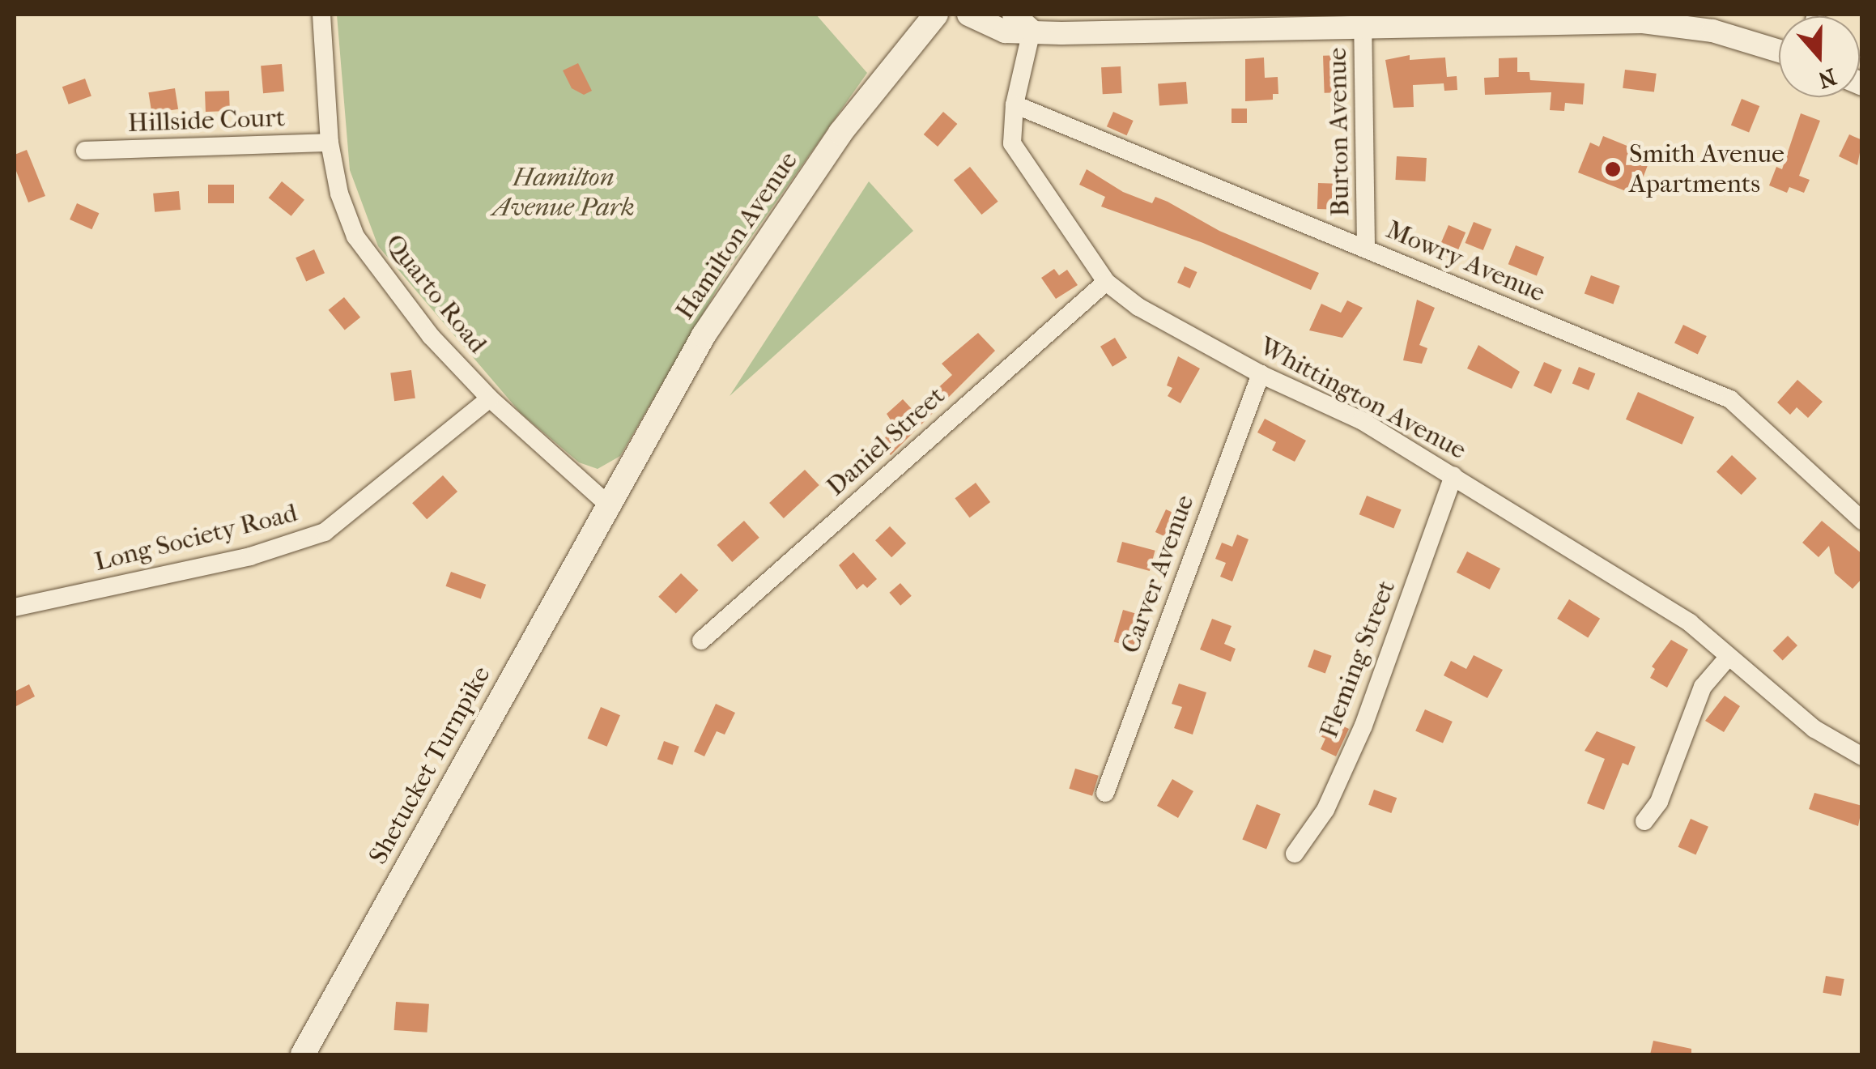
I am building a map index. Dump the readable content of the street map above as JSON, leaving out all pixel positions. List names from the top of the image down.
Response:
{
  "streets": {
    "main road": ["Hamilton Avenue", "Shetucket Turnpike"],
    "street": [
      "Hillside Court",
      "Burton Avenue",
      "Mowry Avenue",
      "Quarto Road",
      "Whittington Avenue",
      "Daniel Street",
      "Long Society Road",
      "Carver Avenue",
      "Fleming Street"
    ]
  },
  "crossings": [
    ["Hillside Court", "Quarto Road"],
    ["Burton Avenue", "Mowry Avenue"],
    ["Hamilton Avenue", "Quarto Road"],
    ["Hamilton Avenue", "Shetucket Turnpike"],
    ["Mowry Avenue", "Whittington Avenue"],
    ["Quarto Road", "Long Society Road"],
    ["Quarto Road", "Shetucket Turnpike"],
    ["Whittington Avenue", "Daniel Street"],
    ["Whittington Avenue", "Carver Avenue"],
    ["Whittington Avenue", "Fleming Street"]
  ],
  "parks": ["Hamilton Avenue Park"],
  "places": ["Smith Avenue Apartments"],
  "north": "bottom"
}
